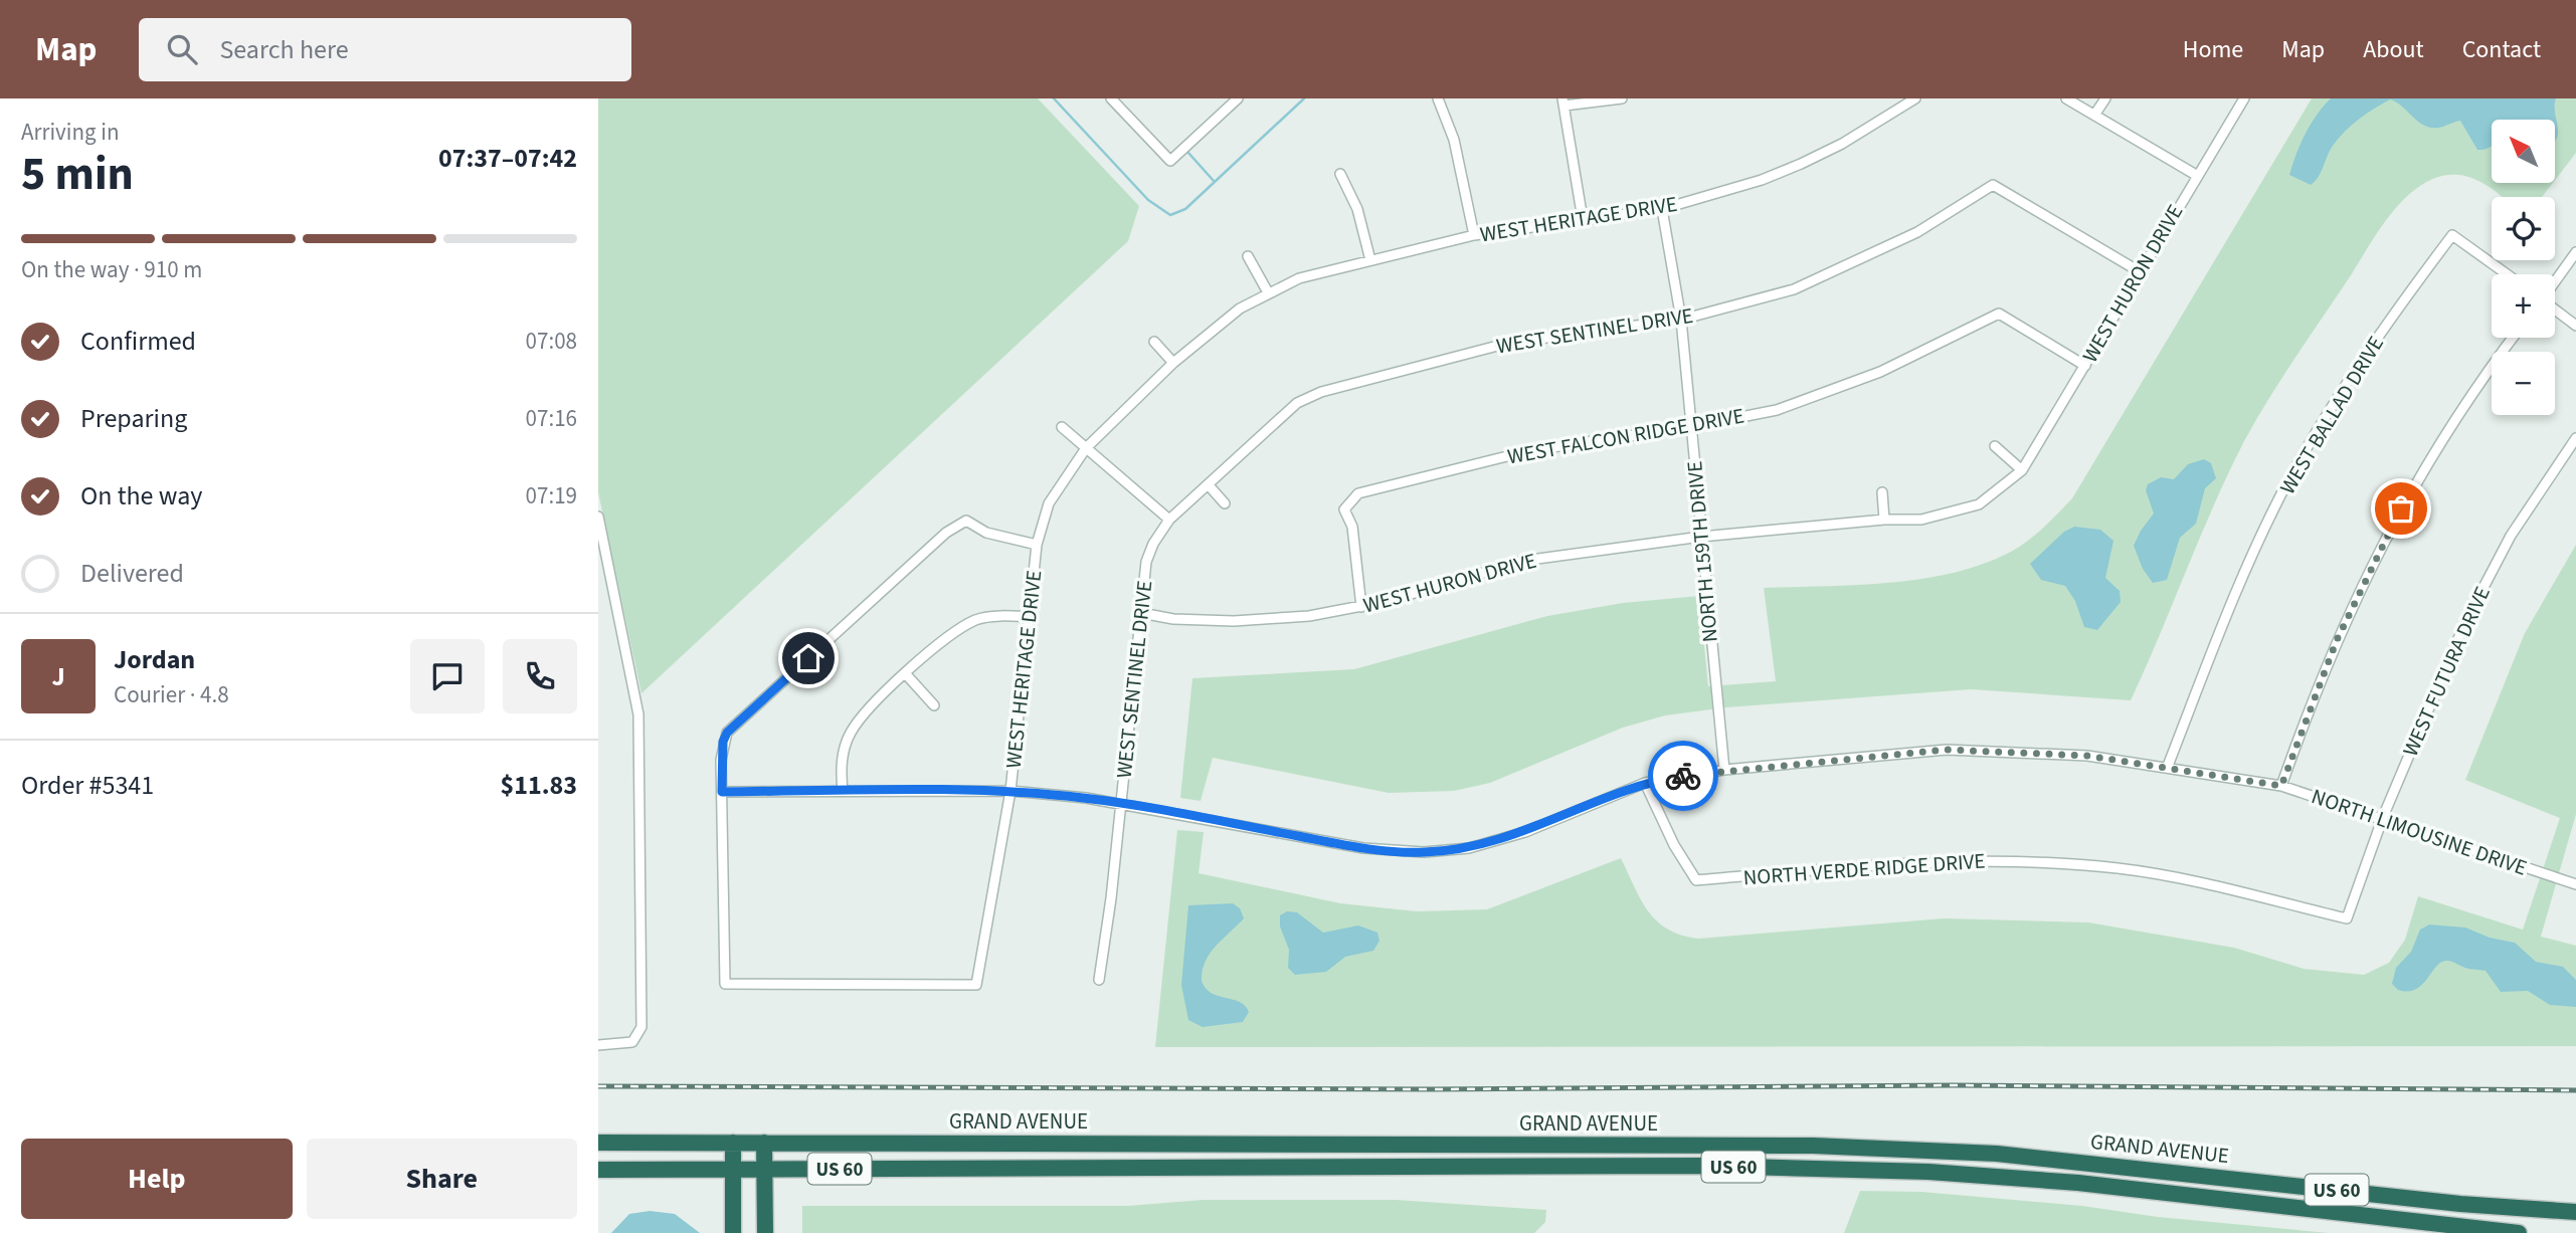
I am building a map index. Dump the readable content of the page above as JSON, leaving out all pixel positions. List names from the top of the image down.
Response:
{
  "streets": {
    "highway": ["GRAND AVENUE", "US 60"],
    "street": [
      "WEST HERITAGE DRIVE",
      "WEST HURON DRIVE",
      "WEST SENTINEL DRIVE",
      "WEST BALLAD DRIVE",
      "WEST FALCON RIDGE DRIVE",
      "NORTH 159TH DRIVE",
      "WEST FUTURA DRIVE",
      "NORTH LIMOUSINE DRIVE",
      "NORTH VERDE RIDGE DRIVE"
    ]
  },
  "crossings": [
    ["WEST HERITAGE DRIVE", "NORTH 159TH DRIVE"],
    ["WEST HERITAGE DRIVE", "NORTH LIMOUSINE DRIVE"],
    ["WEST HURON DRIVE", "WEST SENTINEL DRIVE"],
    ["WEST HURON DRIVE", "WEST FALCON RIDGE DRIVE"],
    ["WEST HURON DRIVE", "NORTH 159TH DRIVE"],
    ["WEST SENTINEL DRIVE", "NORTH 159TH DRIVE"],
    ["WEST SENTINEL DRIVE", "NORTH LIMOUSINE DRIVE"],
    ["WEST BALLAD DRIVE", "NORTH LIMOUSINE DRIVE"],
    ["WEST FALCON RIDGE DRIVE", "NORTH 159TH DRIVE"],
    ["NORTH 159TH DRIVE", "NORTH LIMOUSINE DRIVE"],
    ["WEST FUTURA DRIVE", "NORTH LIMOUSINE DRIVE"],
    ["WEST FUTURA DRIVE", "NORTH VERDE RIDGE DRIVE"],
    ["NORTH LIMOUSINE DRIVE", "NORTH VERDE RIDGE DRIVE"]
  ],
  "north": "top left",
  "page": {
    "header": "Map",
    "search": "Search here",
    "nav": [
      "Home",
      "Map",
      "About",
      "Contact"
    ],
    "heading": ["5 min", "Arriving in", "07:37–07:42"],
    "panel": [
      "Jordan",
      "Courier · 4.8",
      "Order #5341",
      "$11.83"
    ],
    "map_buttons": ["+", "−"],
    "bar": "On the way · 910 m",
    "list": [
      ["Confirmed", "07:08"],
      ["Preparing", "07:16"],
      ["On the way", "07:19"],
      "Delivered"
    ],
    "round": "J",
    "buttons": ["Help", "Share"]
  }
}
